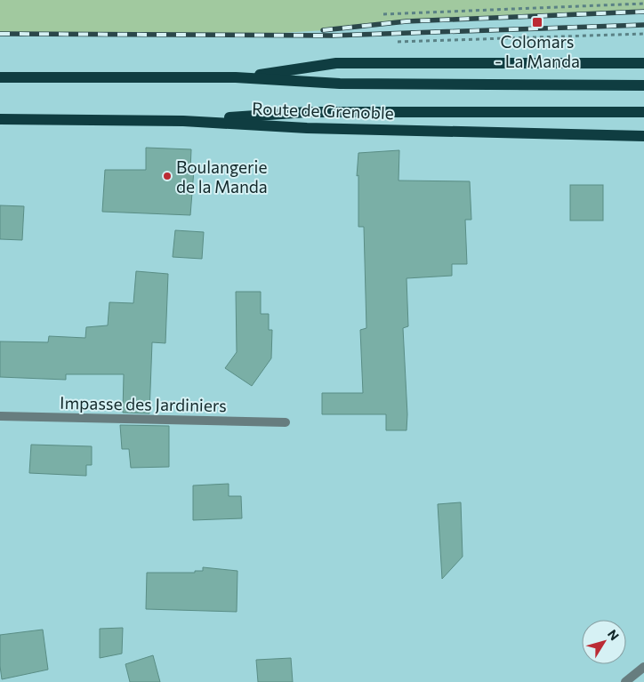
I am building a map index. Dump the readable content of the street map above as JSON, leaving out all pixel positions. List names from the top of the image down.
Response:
{
  "streets": {
    "main road": ["Route de Grenoble"],
    "street": ["Impasse des Jardiniers"]
  },
  "places": {
    "transit": ["Colomars - La Manda"],
    "other": ["Boulangerie de la Manda"]
  },
  "north": "top right"
}
